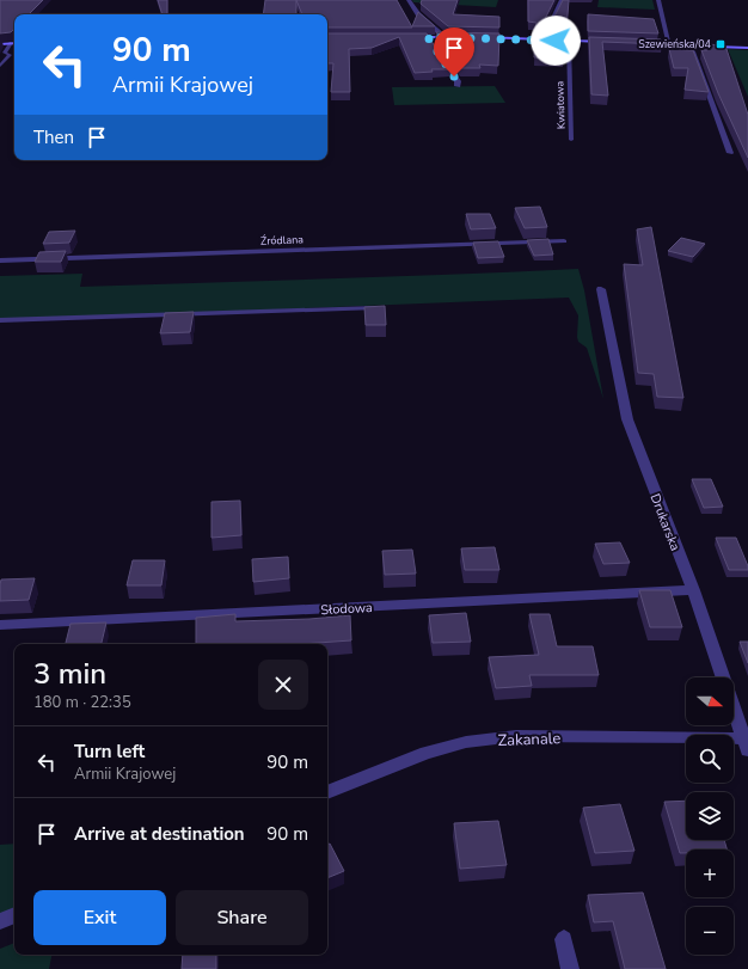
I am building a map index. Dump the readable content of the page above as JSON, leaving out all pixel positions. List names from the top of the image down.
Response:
{
  "streets": {
    "street": [
      "Źródlana",
      "Drukarska",
      "Słodowa",
      "Zakanale"
    ],
    "lane": ["Kwiatowa"]
  },
  "crossings": [
    ["Drukarska", "Słodowa"],
    ["Drukarska", "Zakanale"]
  ],
  "places": {
    "transit": ["Szewieńska/04"]
  },
  "north": "right",
  "page": {
    "turn": ["90 m", "Armii Krajowej"],
    "then": "Then",
    "heading": ["3 min", "180 m · 22:35"],
    "map_buttons": ["+", "−"],
    "list": [
      {
        "name": "Turn left",
        "note": "Armii Krajowej",
        "value": "90 m"
      },
      {
        "name": "Arrive at destination",
        "value": "90 m"
      }
    ],
    "buttons": ["Exit", "Share"]
  }
}
